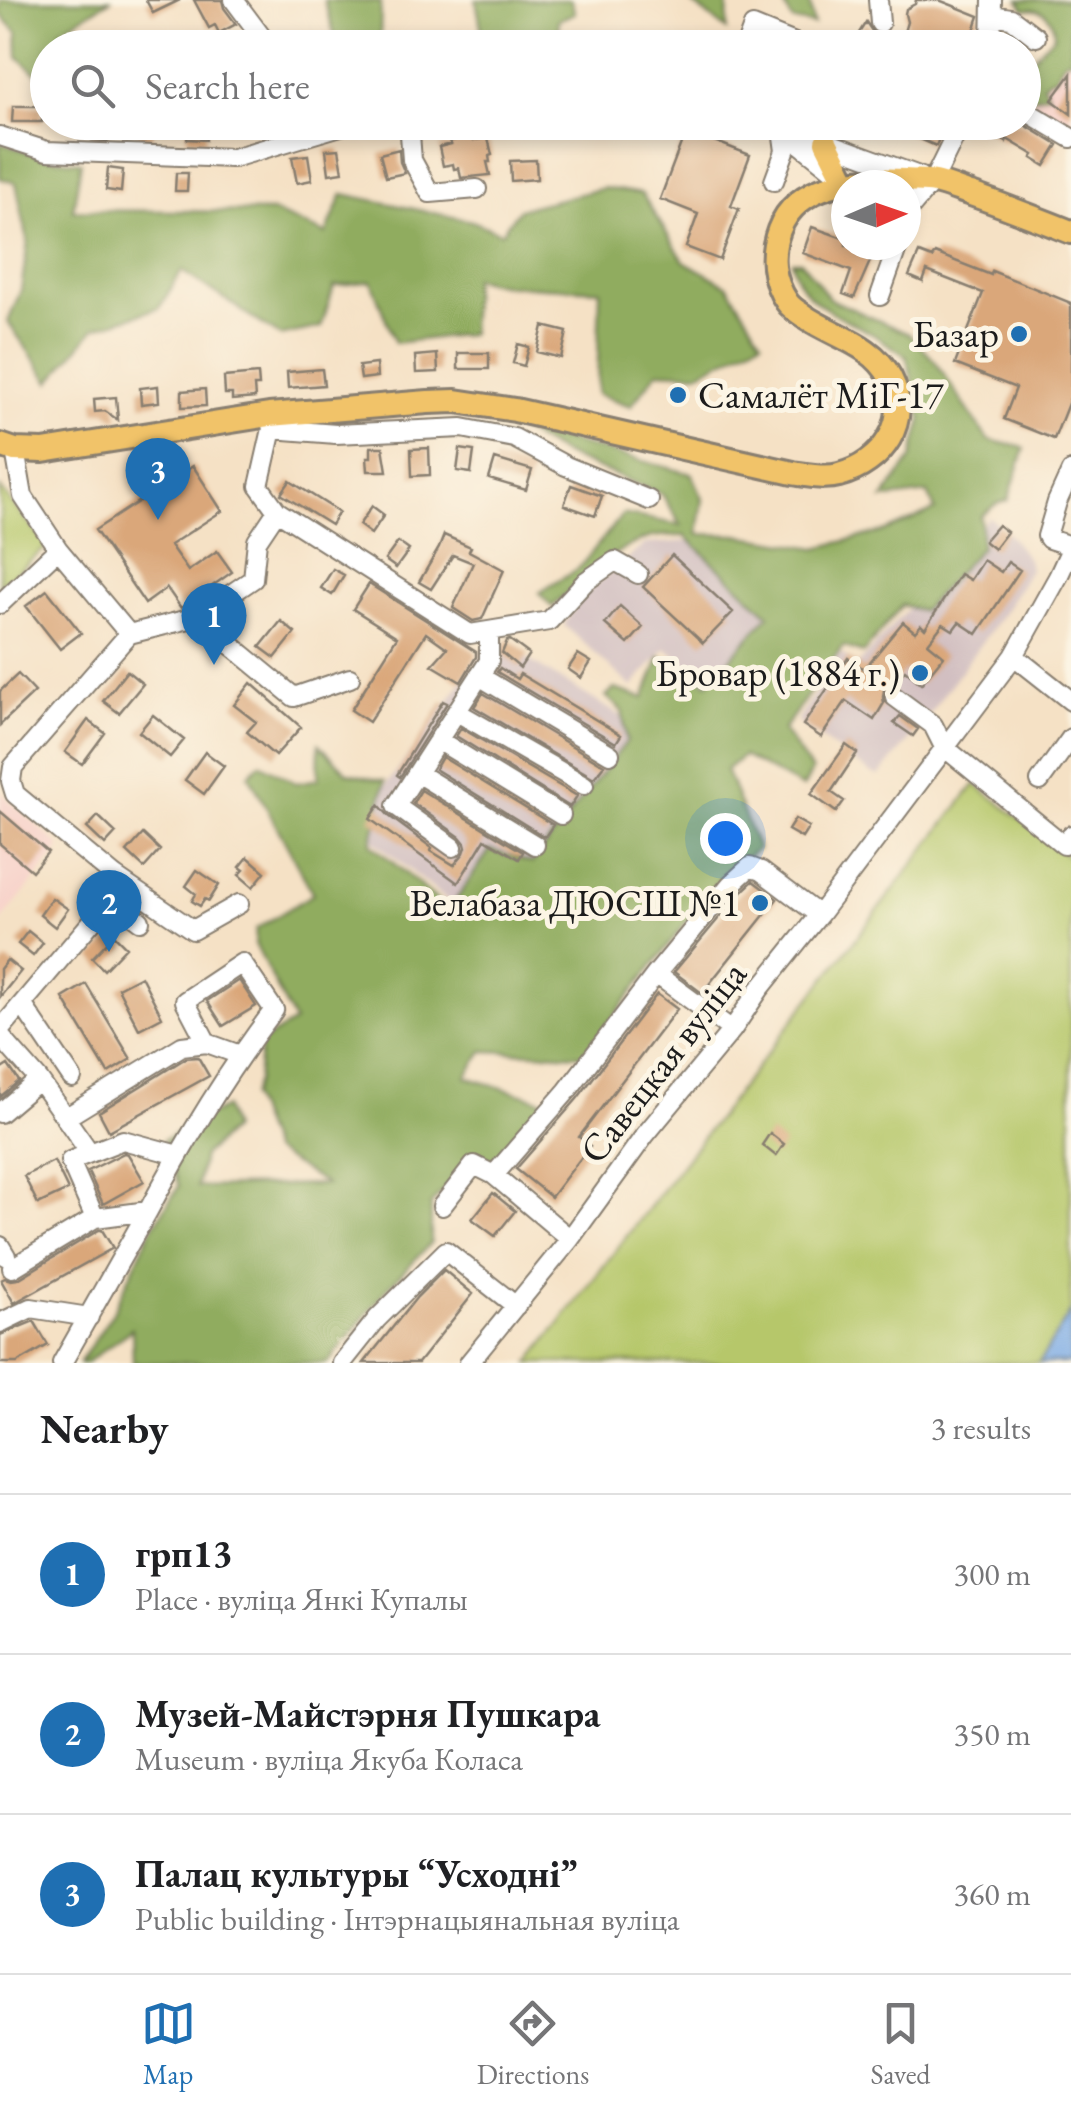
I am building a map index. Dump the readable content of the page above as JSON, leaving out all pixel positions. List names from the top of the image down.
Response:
{
  "streets": {
    "street": ["Савецкая вуліца"]
  },
  "places": [
    "Базар",
    "Самалёт МіГ-17",
    "Бровар (1884 г.)",
    "Велабаза ДЮСШ №1"
  ],
  "north": "right",
  "page": {
    "search": "Search here",
    "pins": ["3", "1", "2"],
    "heading": ["Nearby", "3 results"],
    "list": [
      {
        "mark": "1",
        "name": "грп13",
        "note": "Place · вуліца Янкі Купалы",
        "value": "300 m"
      },
      {
        "mark": "2",
        "name": "Музей-Майстэрня Пушкара",
        "note": "Museum · вуліца Якуба Коласа",
        "value": "350 m"
      },
      {
        "mark": "3",
        "name": "Палац культуры “Усходні”",
        "note": "Public building · Інтэрнацыянальная вуліца",
        "value": "360 m"
      }
    ],
    "nav": ["Map", "Directions", "Saved"]
  }
}
